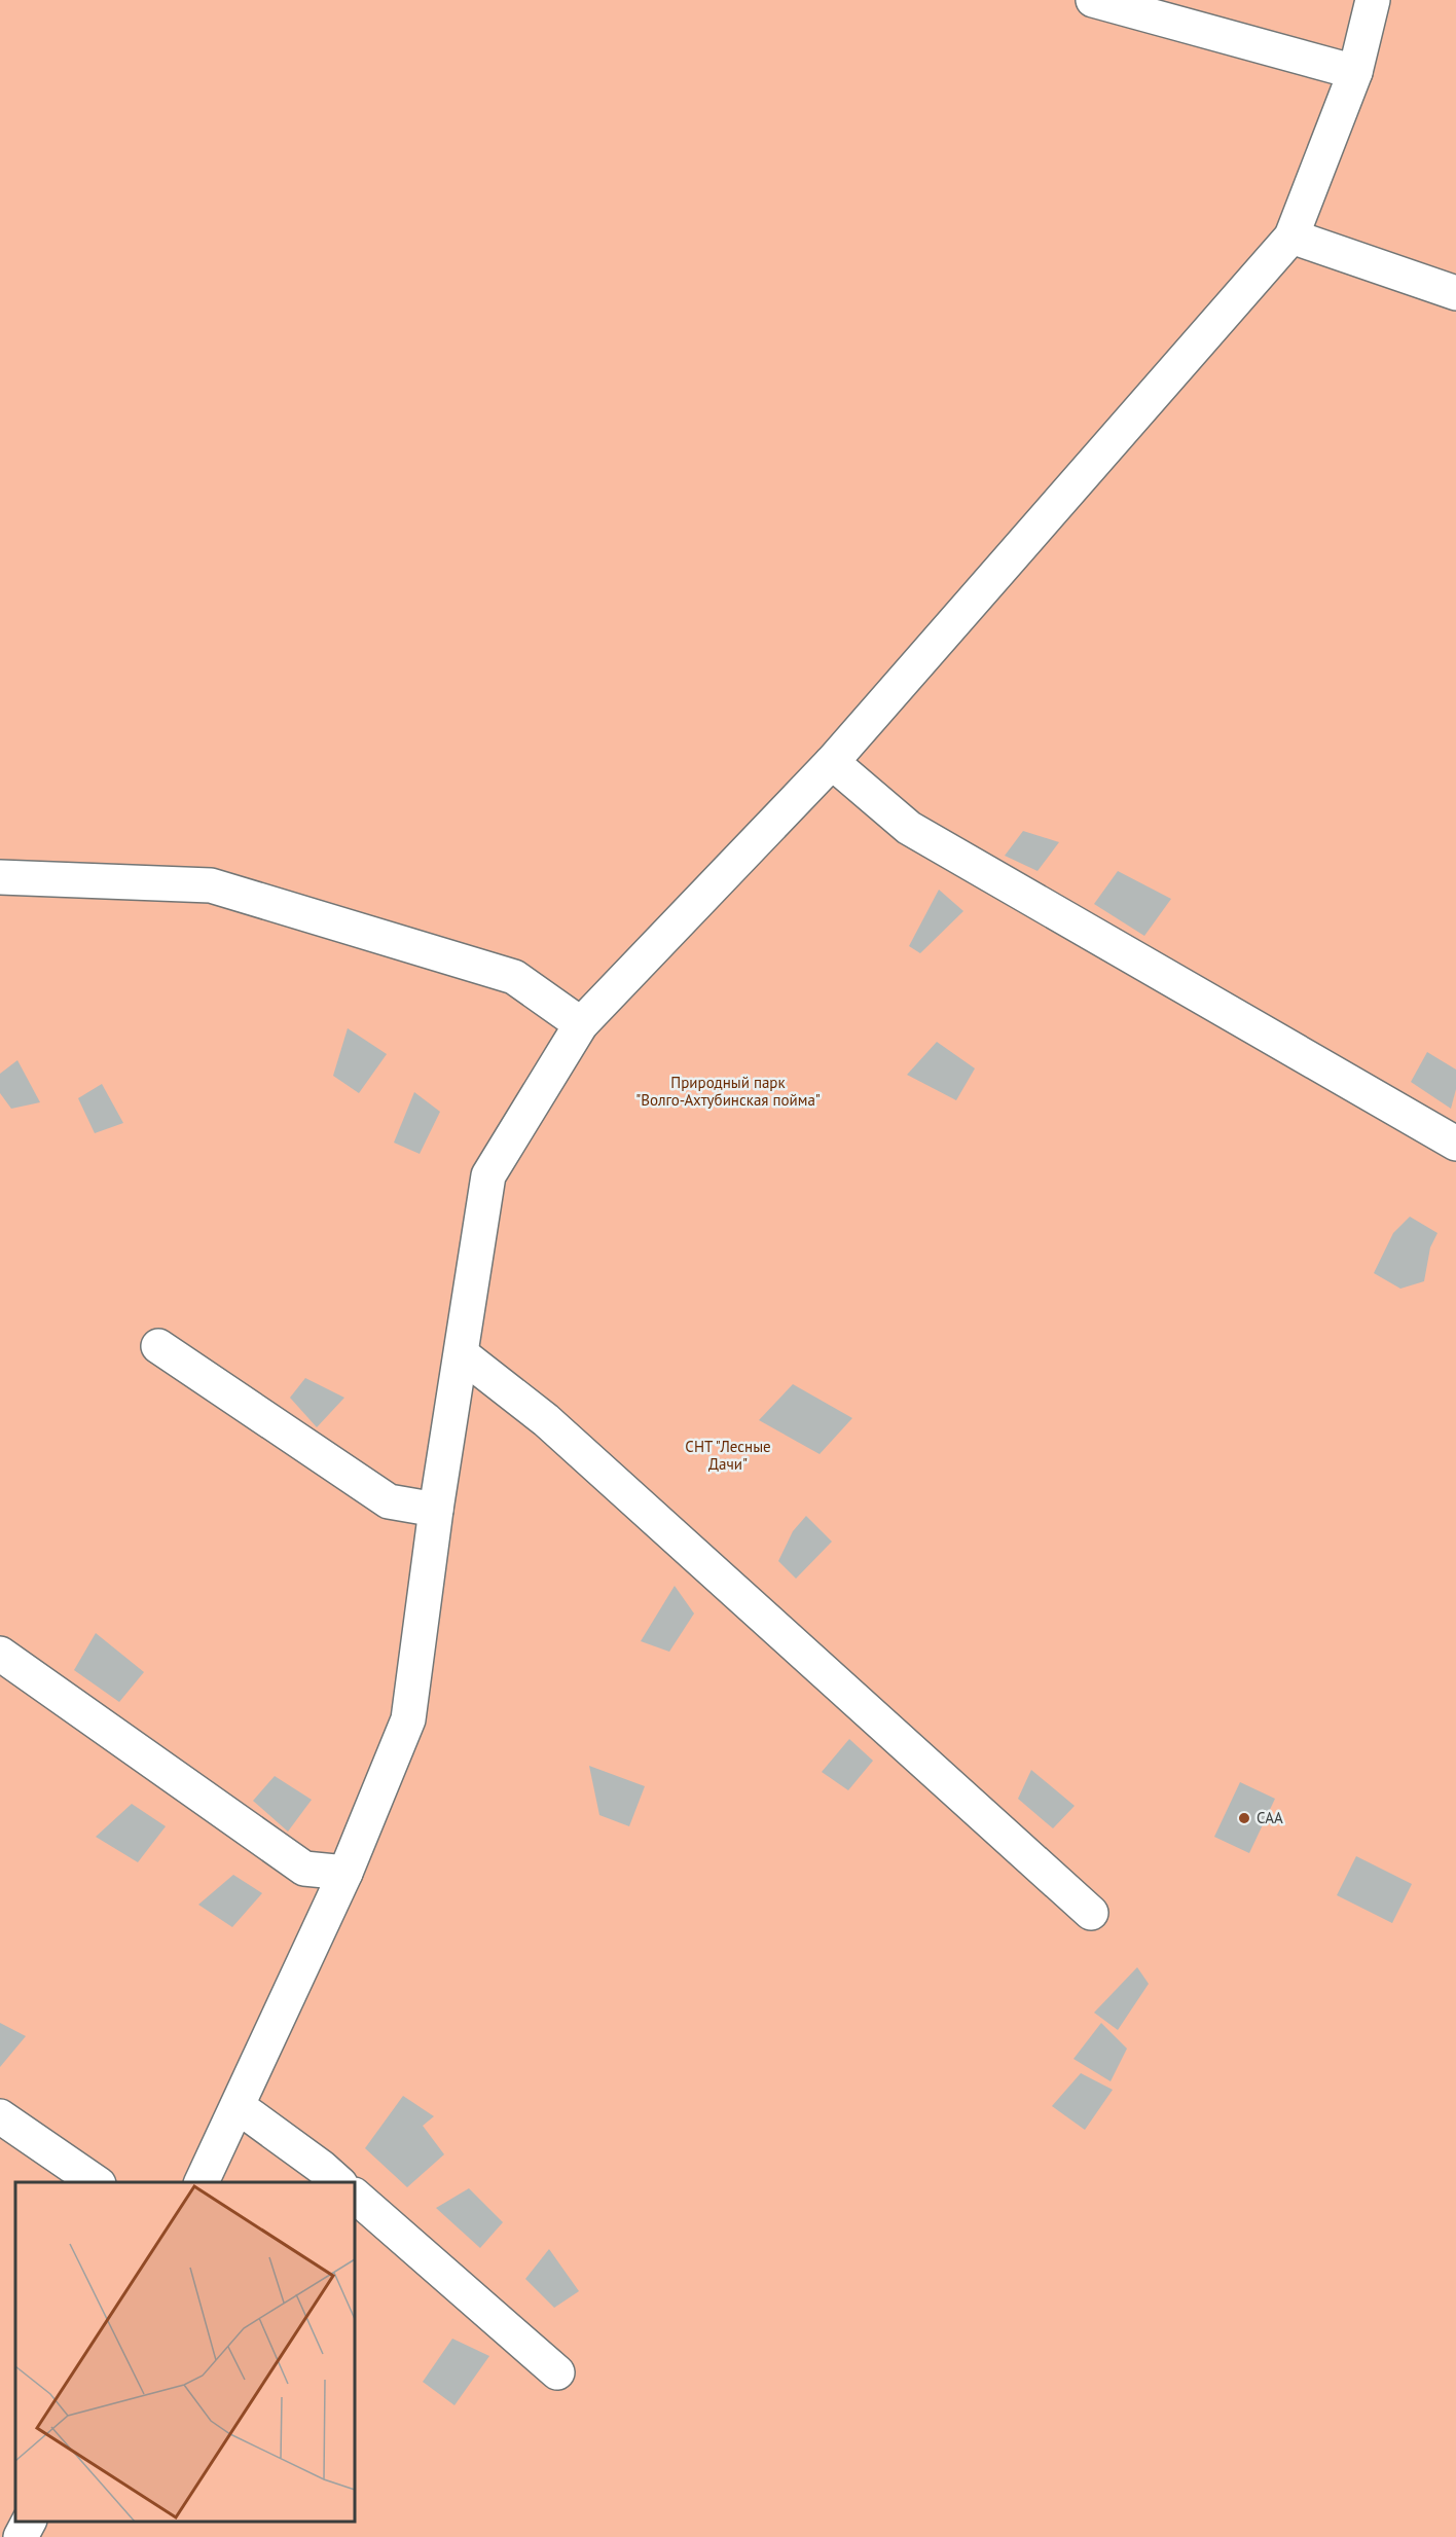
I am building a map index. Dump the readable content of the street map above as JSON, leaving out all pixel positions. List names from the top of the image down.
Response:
{
  "parks": ["Природный парк \"Волго-Ахтубинская пойма\"", "СНТ \"Лесные Дачи\""],
  "places": ["САА"]
}
